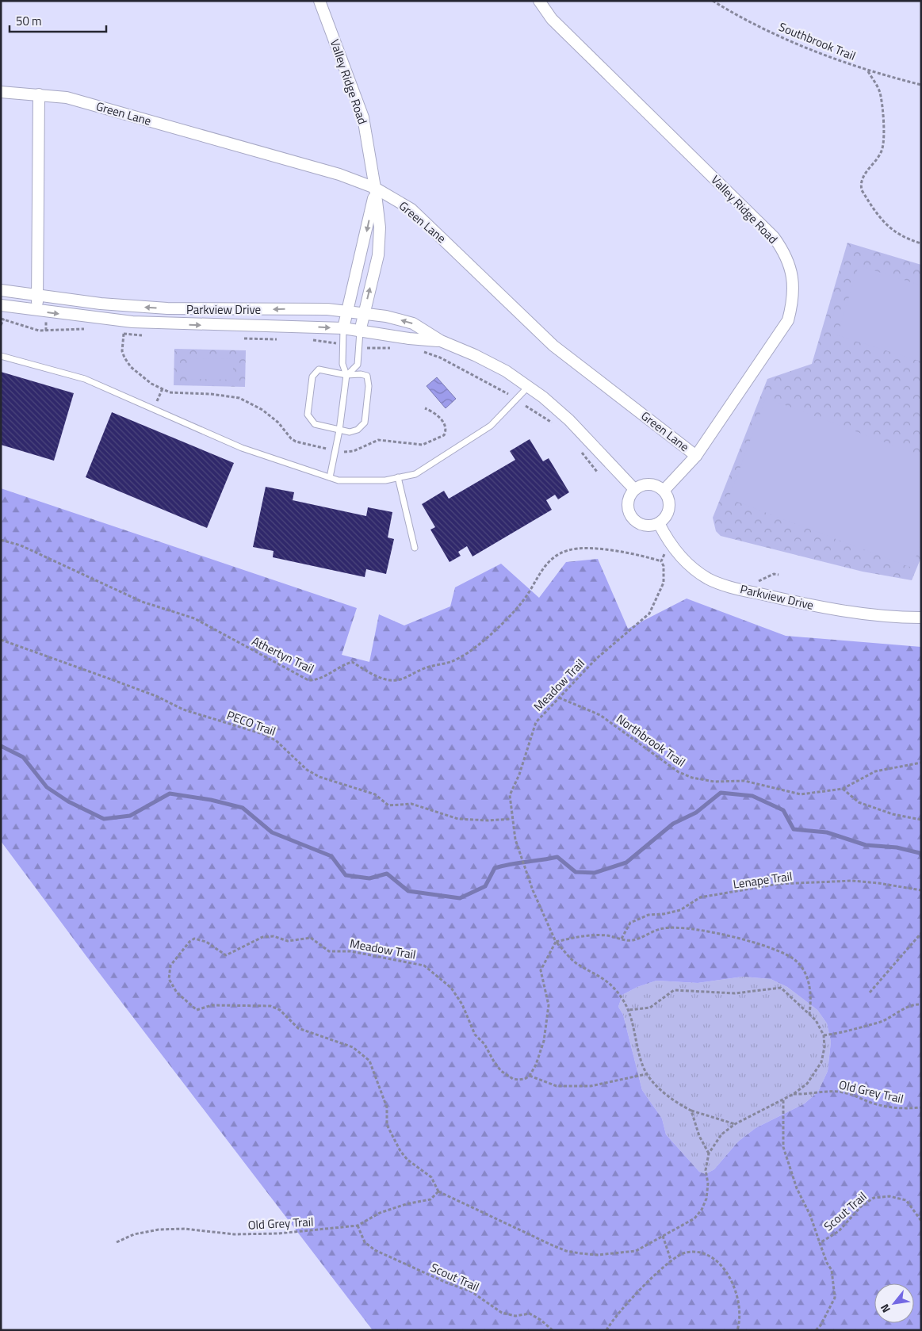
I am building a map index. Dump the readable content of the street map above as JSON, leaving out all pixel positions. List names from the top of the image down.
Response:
{
  "streets": {
    "street": ["Valley Ridge Road", "Green Lane", "Parkview Drive"],
    "path": [
      "Southbrook Trail",
      "Athertyn Trail",
      "Meadow Trail",
      "PECO Trail",
      "Northbrook Trail",
      "Lenape Trail",
      "Old Grey Trail",
      "Scout Trail"
    ]
  },
  "crossings": [
    ["Valley Ridge Road", "Green Lane"],
    ["Valley Ridge Road", "Parkview Drive"],
    ["Athertyn Trail", "Meadow Trail"],
    ["Meadow Trail", "PECO Trail"],
    ["Meadow Trail", "Northbrook Trail"],
    ["Meadow Trail", "Old Grey Trail"],
    ["Old Grey Trail", "Scout Trail"]
  ],
  "scale_bar": "50 m",
  "north": "bottom left"
}
